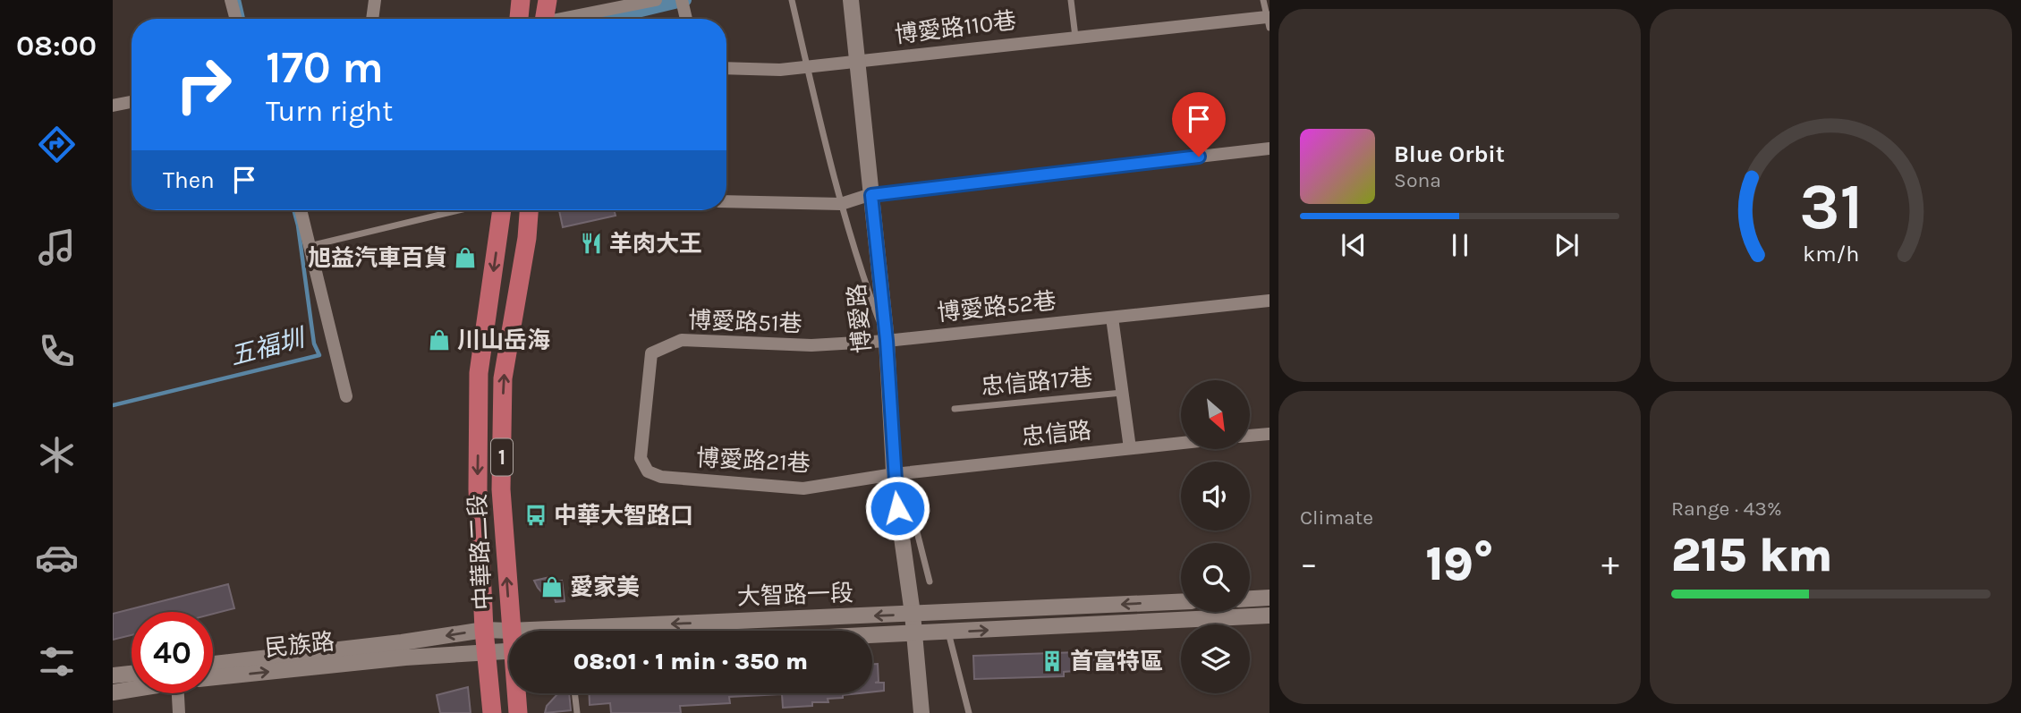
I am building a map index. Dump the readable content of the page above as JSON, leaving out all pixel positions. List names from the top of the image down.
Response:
{
  "streets": {
    "main road": ["1", "中華路二段"],
    "street": [
      "博愛路110巷",
      "博愛路52巷",
      "博愛路",
      "博愛路51巷",
      "忠信路",
      "博愛路21巷",
      "大智路一段",
      "民族路"
    ],
    "lane": ["忠信路17巷"]
  },
  "crossings": [
    ["博愛路110巷", "博愛路"],
    ["博愛路52巷", "博愛路"],
    ["博愛路52巷", "博愛路51巷"],
    ["博愛路", "博愛路51巷"],
    ["博愛路", "忠信路"],
    ["博愛路", "博愛路21巷"],
    ["博愛路", "大智路一段"],
    ["博愛路51巷", "博愛路21巷"],
    ["忠信路", "博愛路21巷"],
    ["中華路二段", "大智路一段"],
    ["大智路一段", "民族路"]
  ],
  "water": ["五福圳"],
  "places": {
    "restaurant": ["羊肉大王"],
    "shop": ["旭益汽車百貨", "川山岳海", "愛家美"],
    "bus stop": ["中華大智路口"],
    "building": ["首富特區"]
  },
  "north": "bottom right",
  "page": {
    "tabs": "08:00",
    "turn": ["170 m", "Turn right"],
    "song": ["Blue Orbit", "Sona"],
    "then": "Then",
    "tile": [
      "Climate",
      ["Range · 43%", "215 km"]
    ],
    "heat": ["−", "19°", "+"],
    "limit": "40",
    "trip": "08:01 · 1 min · 350 m",
    "gauge": ["31", "km/h"]
  }
}
